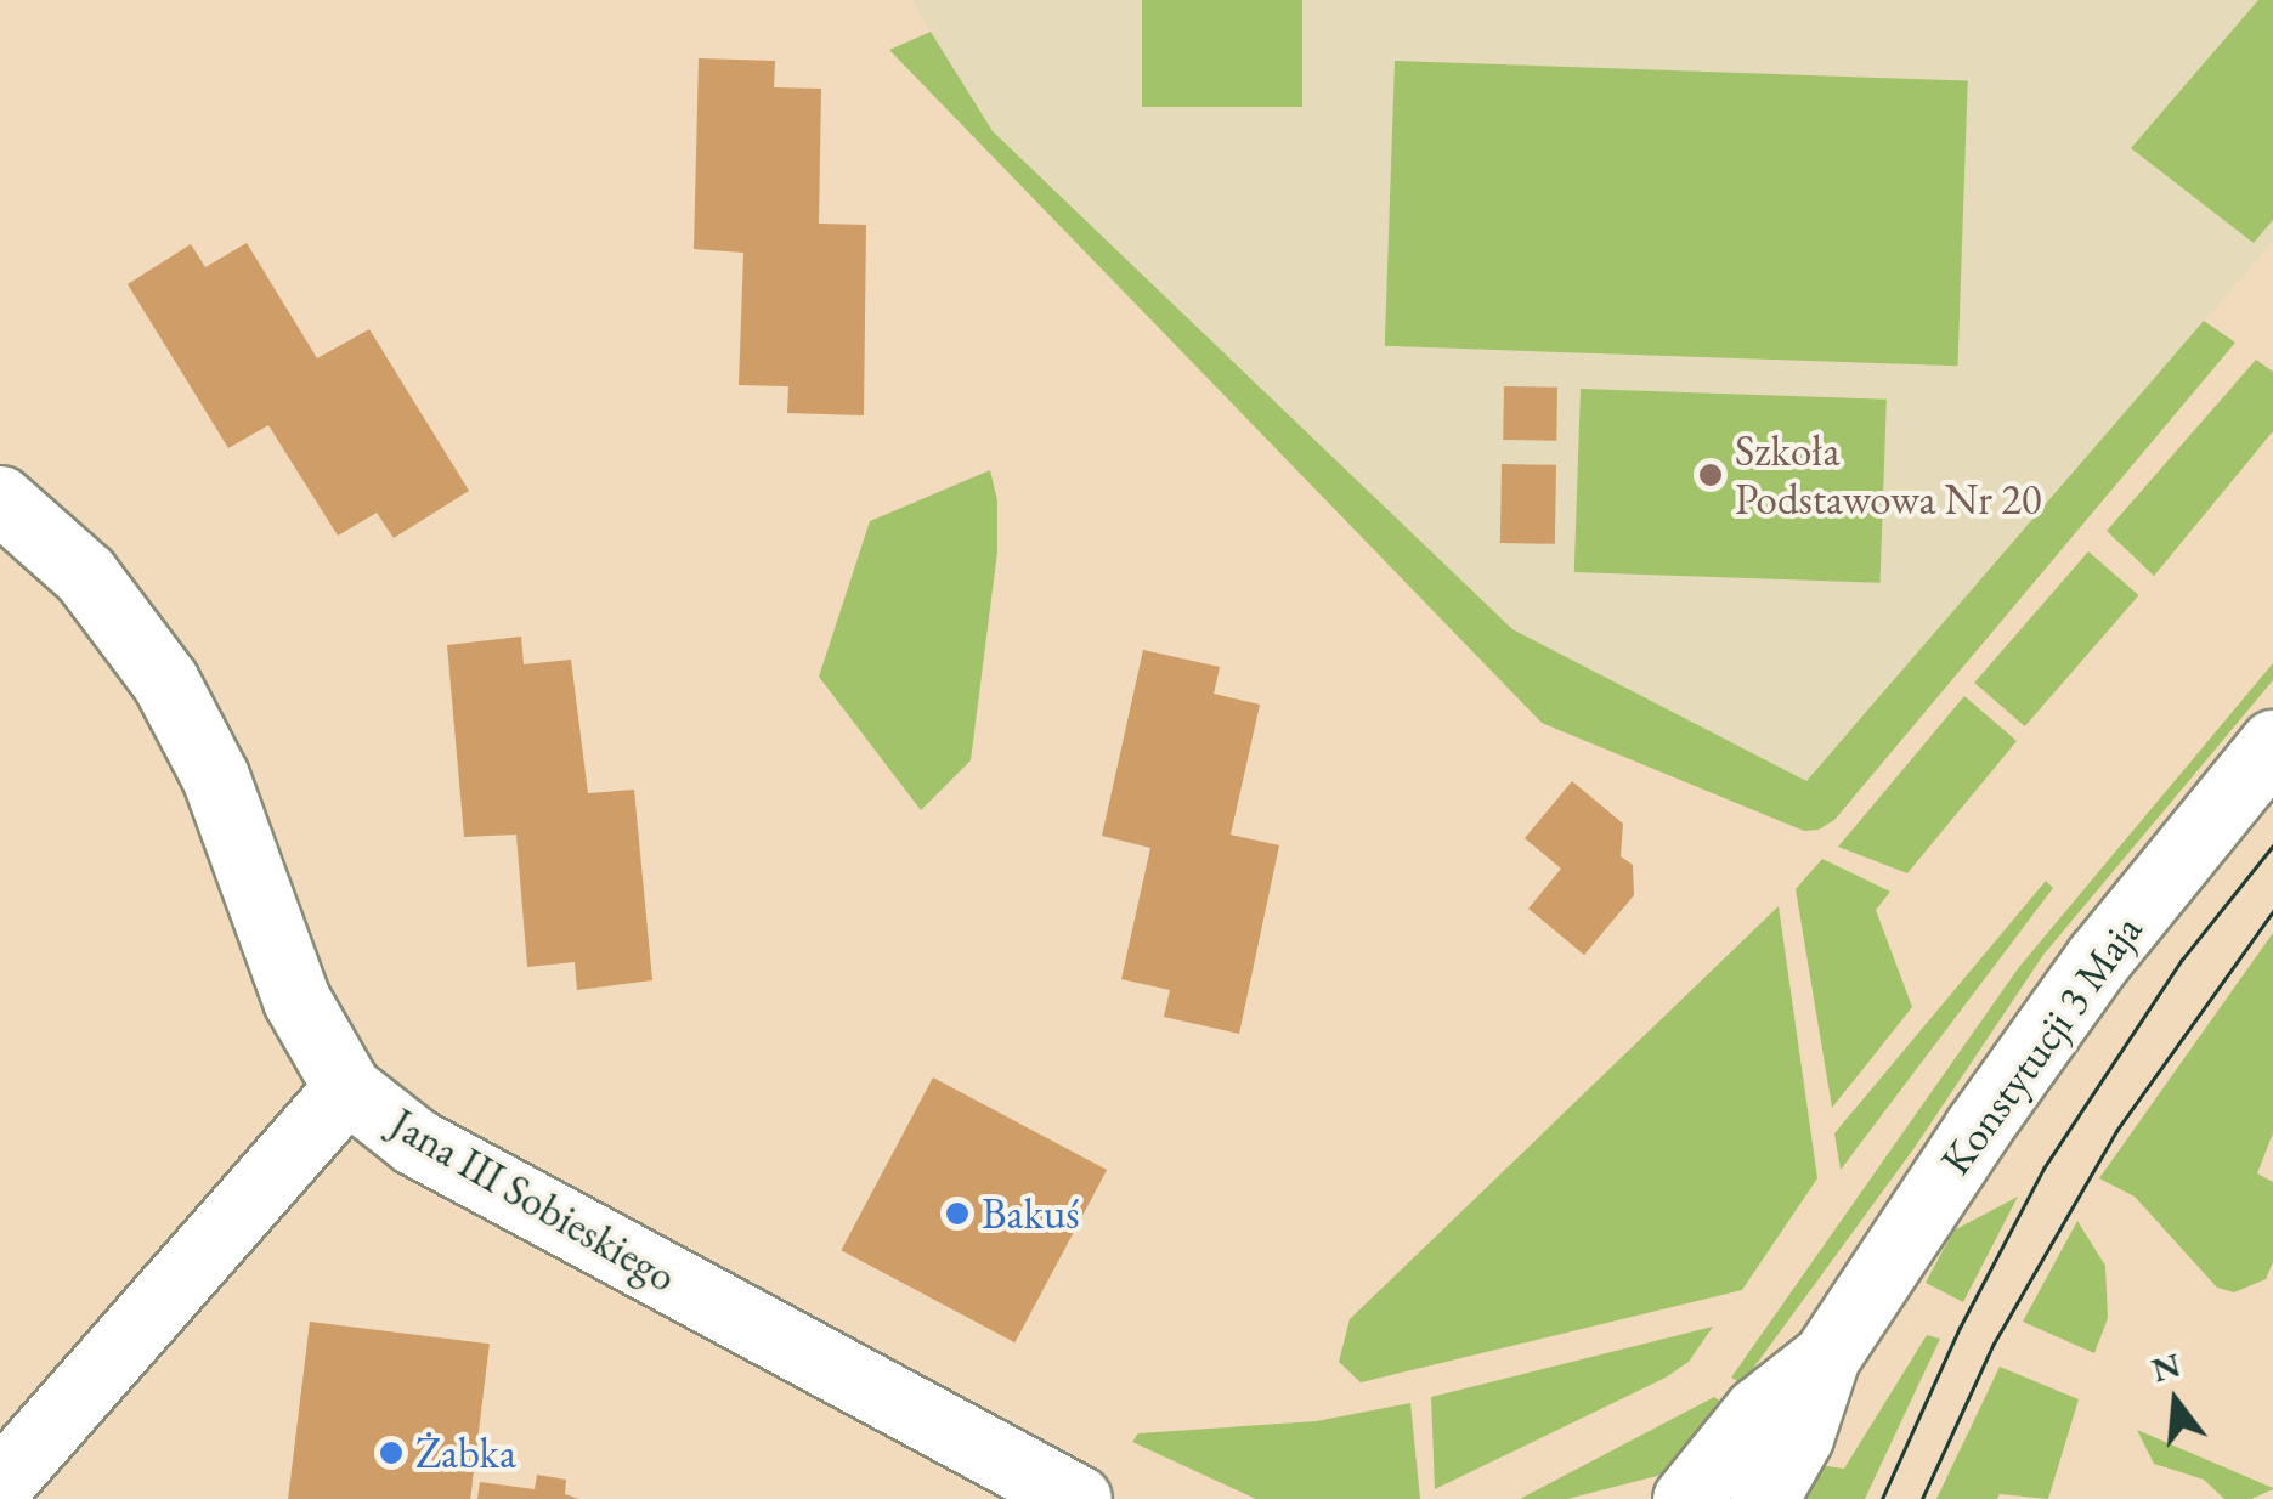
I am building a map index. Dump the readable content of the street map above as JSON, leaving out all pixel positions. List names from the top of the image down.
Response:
{
  "streets": {
    "street": ["Konstytucji 3 Maja", "Jana III Sobieskiego"]
  },
  "places": ["Szkoła Podstawowa Nr 20", "Bakuś", "Żabka"],
  "north": "top"
}
